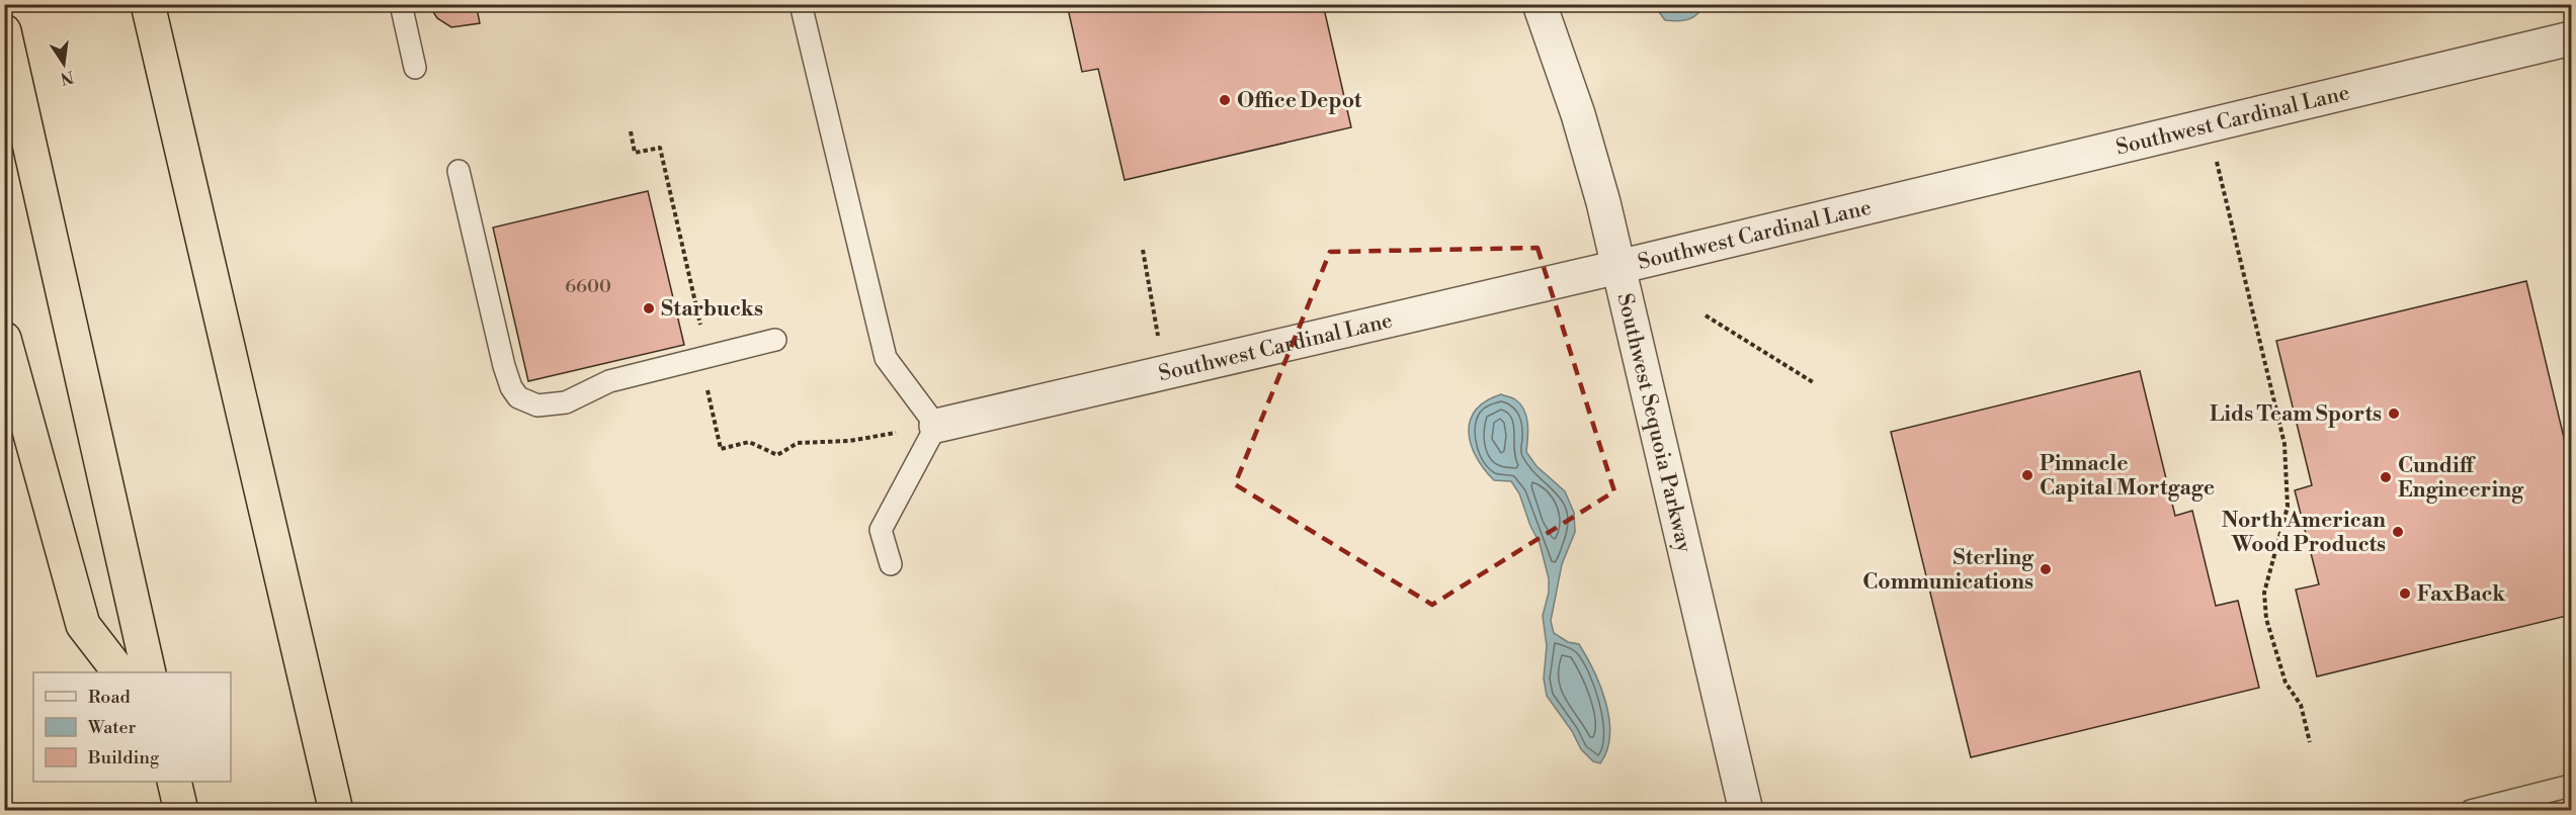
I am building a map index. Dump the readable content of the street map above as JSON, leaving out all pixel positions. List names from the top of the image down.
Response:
{
  "streets": {
    "street": ["Southwest Cardinal Lane", "Southwest Sequoia Parkway"]
  },
  "crossings": [
    ["Southwest Cardinal Lane", "Southwest Sequoia Parkway"]
  ],
  "places": [
    "Office Depot",
    "Starbucks",
    "Lids Team Sports",
    "Pinnacle Capital Mortgage",
    "Cundiff Engineering",
    "North American Wood Products",
    "Sterling Communications",
    "FaxBack"
  ],
  "house_numbers": ["6600"],
  "legend": ["Road", "Water", "Building"],
  "north": "bottom"
}
